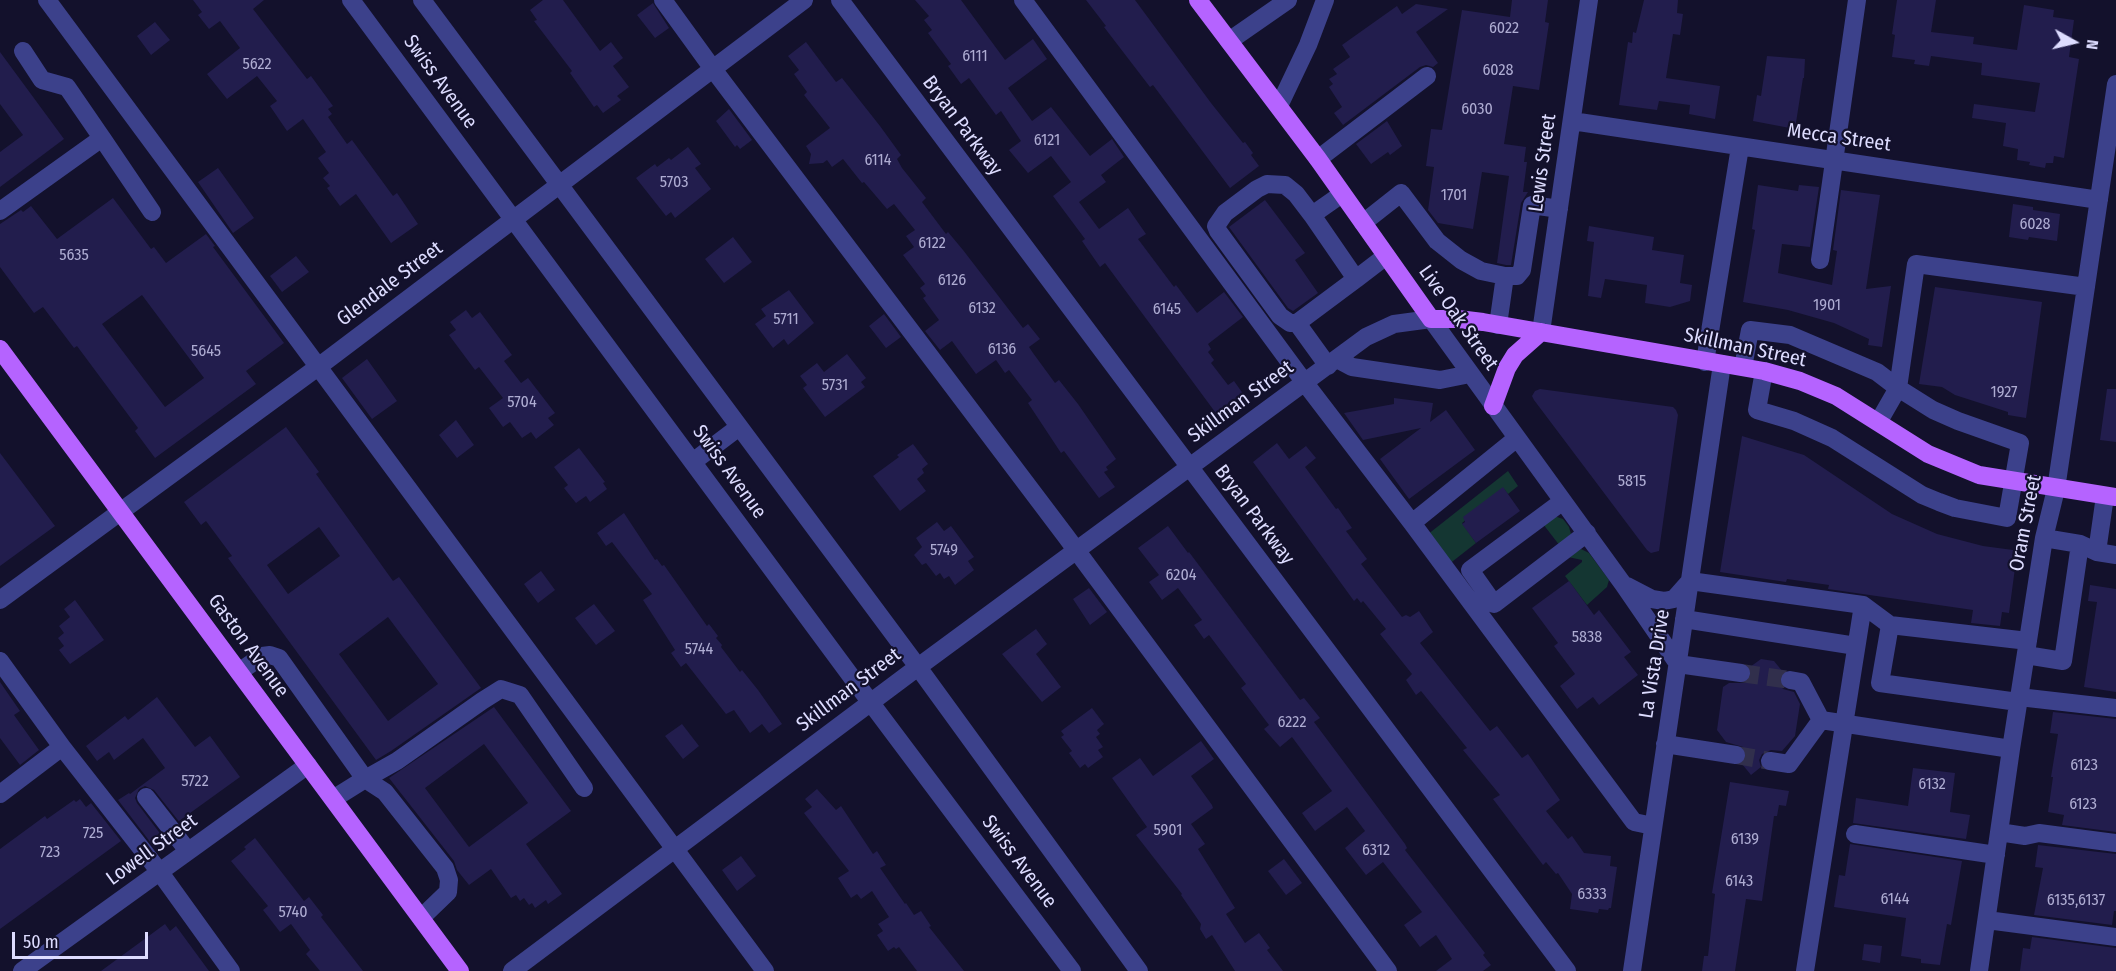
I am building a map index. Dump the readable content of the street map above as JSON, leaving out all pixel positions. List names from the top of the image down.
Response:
{
  "streets": {
    "main road": ["Live Oak Street", "Skillman Street", "Gaston Avenue"],
    "street": [
      "Swiss Avenue",
      "Bryan Parkway",
      "Mecca Street",
      "Lewis Street",
      "Glendale Street",
      "Oram Street",
      "La Vista Drive",
      "Lowell Street"
    ]
  },
  "crossings": [
    ["Swiss Avenue", "Glendale Street"],
    ["Swiss Avenue", "Skillman Street"],
    ["Bryan Parkway", "Skillman Street"],
    ["Mecca Street", "Lewis Street"],
    ["Mecca Street", "Oram Street"],
    ["Mecca Street", "La Vista Drive"],
    ["Lewis Street", "Skillman Street"],
    ["Glendale Street", "Gaston Avenue"],
    ["Live Oak Street", "Skillman Street"],
    ["Live Oak Street", "La Vista Drive"],
    ["Skillman Street", "Oram Street"],
    ["Skillman Street", "La Vista Drive"],
    ["Gaston Avenue", "Lowell Street"]
  ],
  "house_numbers": [
    "6022",
    "6111",
    "5622",
    "6028",
    "6030",
    "6121",
    "6114",
    "5703",
    "1701",
    "6028",
    "6122",
    "5635",
    "6126",
    "1901",
    "6132",
    "6145",
    "5711",
    "6136",
    "5645",
    "5731",
    "1927",
    "5704",
    "5815",
    "5749",
    "6204",
    "5838",
    "5744",
    "6222",
    "6123",
    "5722",
    "6132",
    "6123",
    "5901",
    "725",
    "6139",
    "6312",
    "723",
    "6143",
    "6333",
    "6144",
    "6135,6137",
    "5740"
  ],
  "scale_bar": "50 m",
  "north": "right"
}
